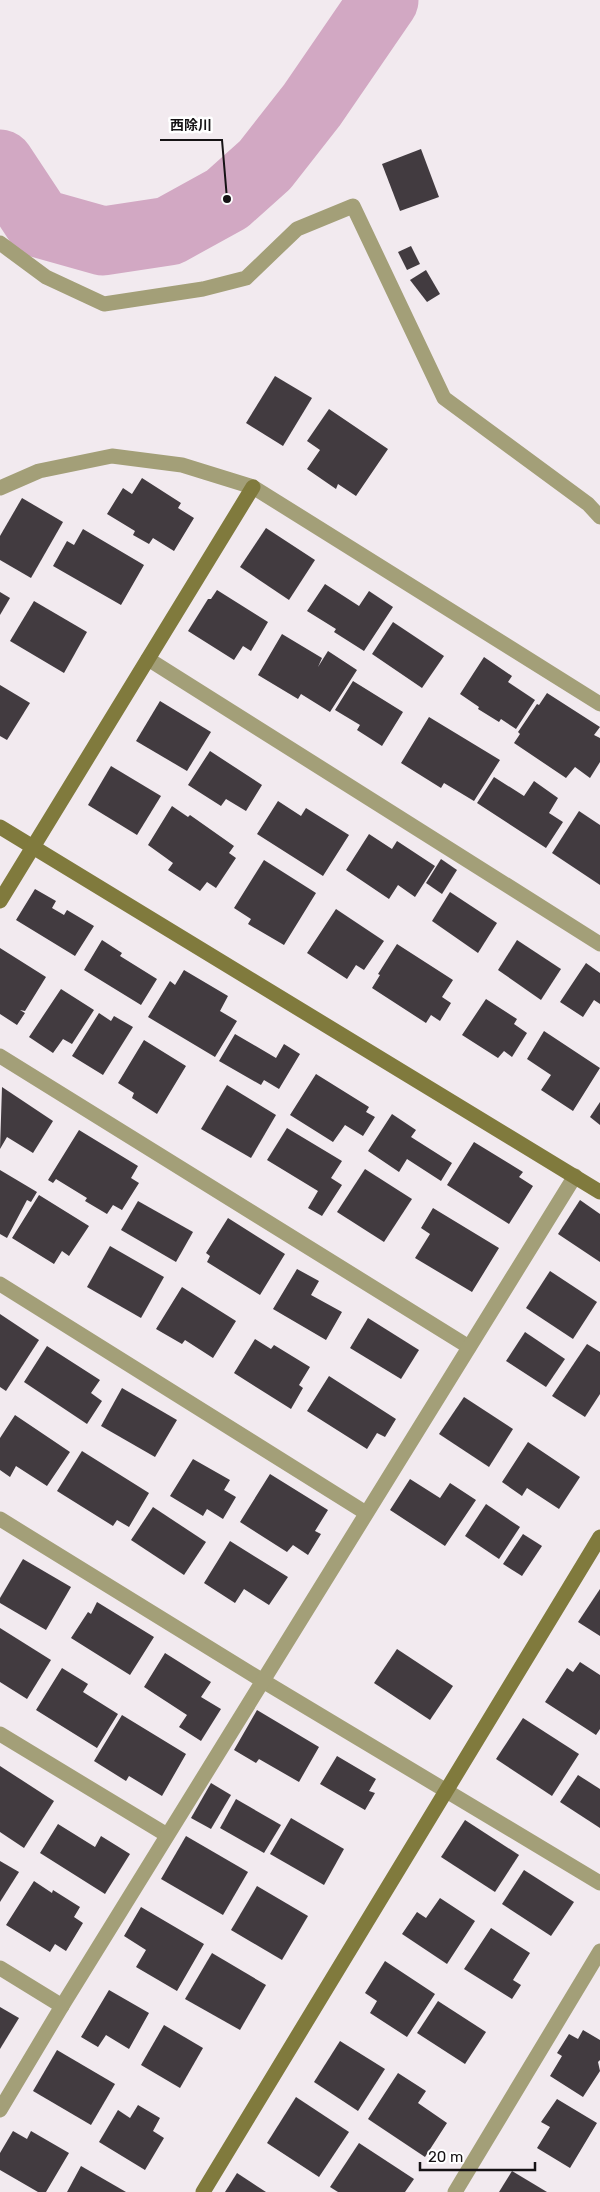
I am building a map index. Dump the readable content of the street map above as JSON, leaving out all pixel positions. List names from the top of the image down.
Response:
{
  "places": ["西除川"],
  "scale_bar": "20 m"
}
